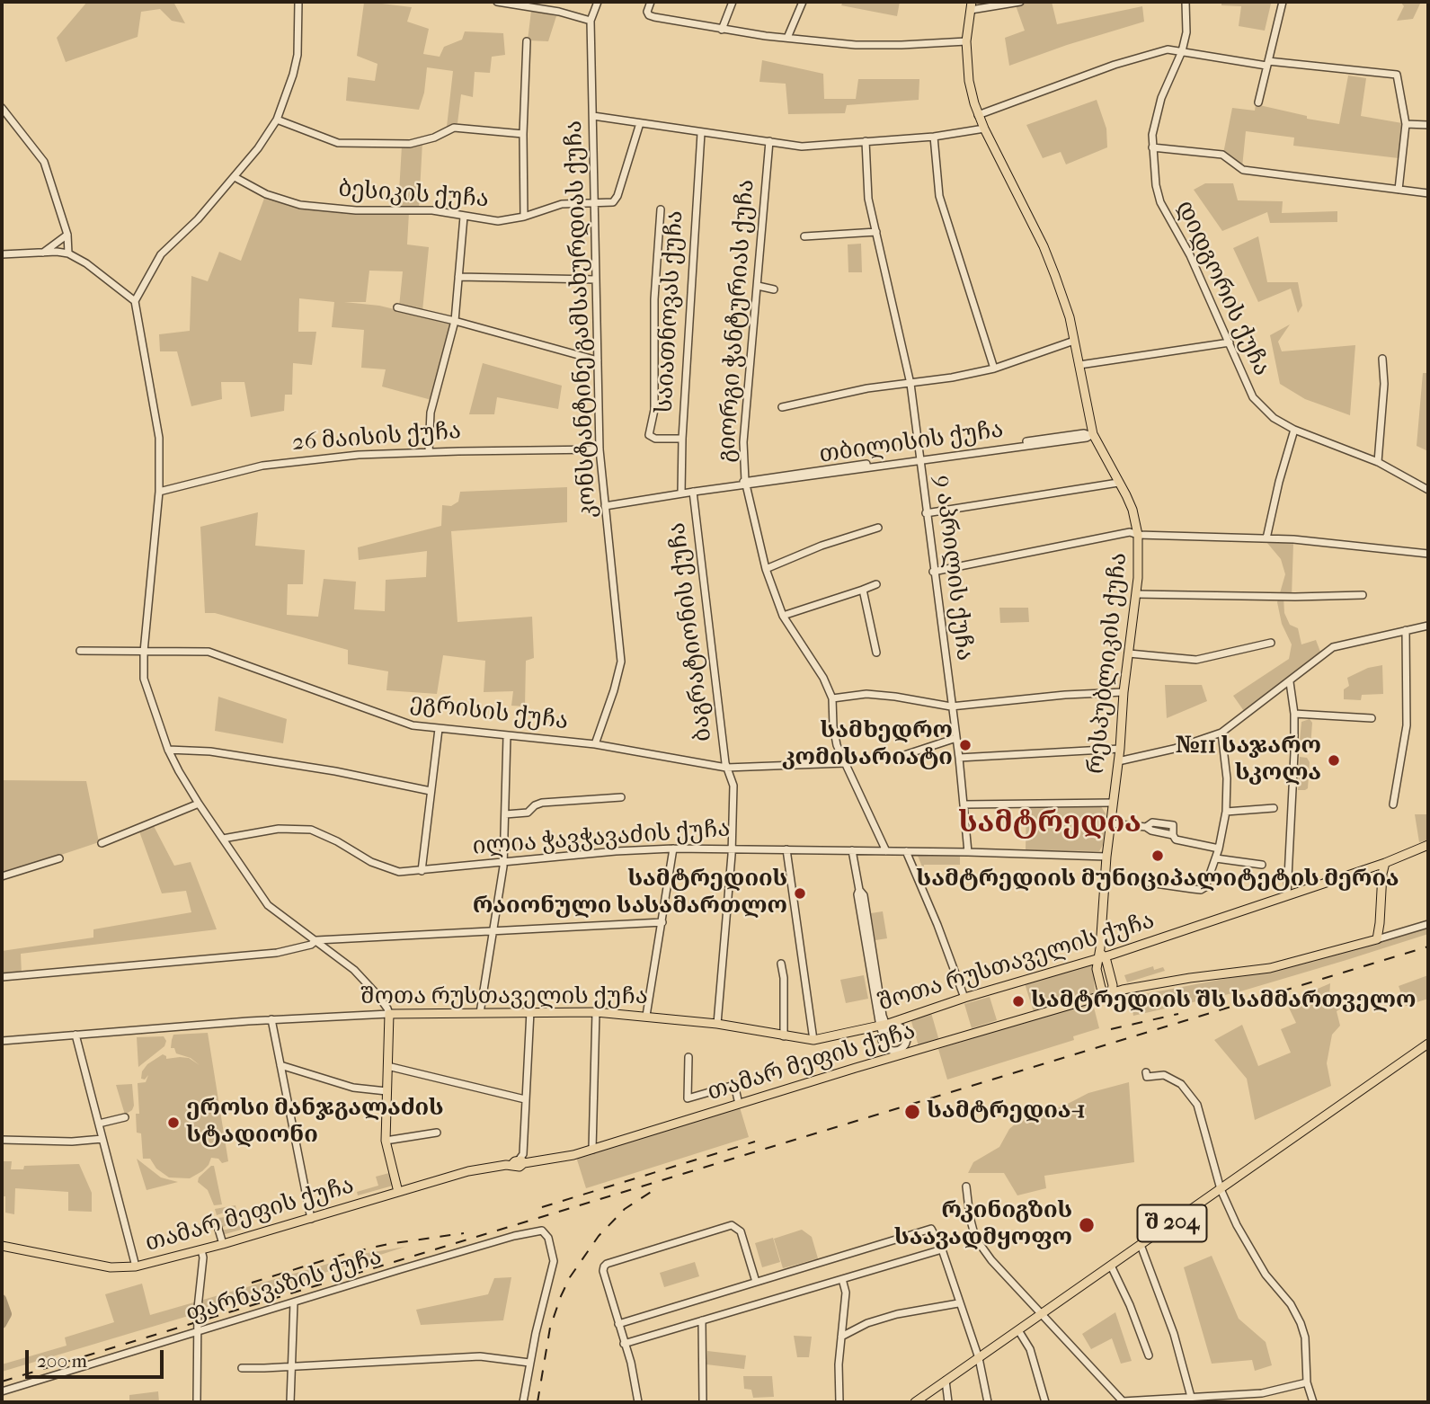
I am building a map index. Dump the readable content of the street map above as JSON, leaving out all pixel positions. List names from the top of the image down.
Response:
{
  "streets": {
    "main road": [
      "რესპუბლიკის ქუჩა",
      "შოთა რუსთაველის ქუჩა",
      "თამარ მეფის ქუჩა",
      "შ 204"
    ],
    "street": [
      "ბესიკის ქუჩა",
      "დიდგორის ქუჩა",
      "საიათნოვას ქუჩა",
      "კონსტანტინე გამსახურდიას ქუჩა",
      "გიორგი ჭანტურიას ქუჩა",
      "26 მაისის ქუჩა",
      "თბილისის ქუჩა",
      "9 აპრილის ქუჩა",
      "ბაგრატიონის ქუჩა",
      "ეგრისის ქუჩა",
      "ილია ჭავჭავაძის ქუჩა",
      "ფარნავაზის ქუჩა"
    ]
  },
  "crossings": [
    ["ბესიკის ქუჩა", "კონსტანტინე გამსახურდიას ქუჩა"],
    ["საიათნოვას ქუჩა", "თბილისის ქუჩა"],
    ["კონსტანტინე გამსახურდიას ქუჩა", "26 მაისის ქუჩა"],
    ["კონსტანტინე გამსახურდიას ქუჩა", "თბილისის ქუჩა"],
    ["კონსტანტინე გამსახურდიას ქუჩა", "ეგრისის ქუჩა"],
    ["გიორგი ჭანტურიას ქუჩა", "თბილისის ქუჩა"],
    ["გიორგი ჭანტურიას ქუჩა", "ეგრისის ქუჩა"],
    ["გიორგი ჭანტურიას ქუჩა", "ილია ჭავჭავაძის ქუჩა"],
    ["თბილისის ქუჩა", "9 აპრილის ქუჩა"],
    ["თბილისის ქუჩა", "ბაგრატიონის ქუჩა"],
    ["თბილისის ქუჩა", "რესპუბლიკის ქუჩა"],
    ["9 აპრილის ქუჩა", "ილია ჭავჭავაძის ქუჩა"],
    ["ბაგრატიონის ქუჩა", "ეგრისის ქუჩა"],
    ["ბაგრატიონის ქუჩა", "ილია ჭავჭავაძის ქუჩა"],
    ["ბაგრატიონის ქუჩა", "შოთა რუსთაველის ქუჩა"],
    ["რესპუბლიკის ქუჩა", "ილია ჭავჭავაძის ქუჩა"]
  ],
  "districts": ["სამტრედია"],
  "places": [
    "სამხედრო კომისარიატი",
    "№11 საჯარო სკოლა",
    "სამტრედიის მუნიციპალიტეტის მერია",
    "სამტრედიის რაიონული სასამართლო",
    "სამტრედიის შს სამმართველო",
    "სამტრედია-1",
    "ეროსი მანჯგალაძის სტადიონი",
    "რკინიგზის საავადმყოფო"
  ],
  "scale_bar": "200 m"
}
